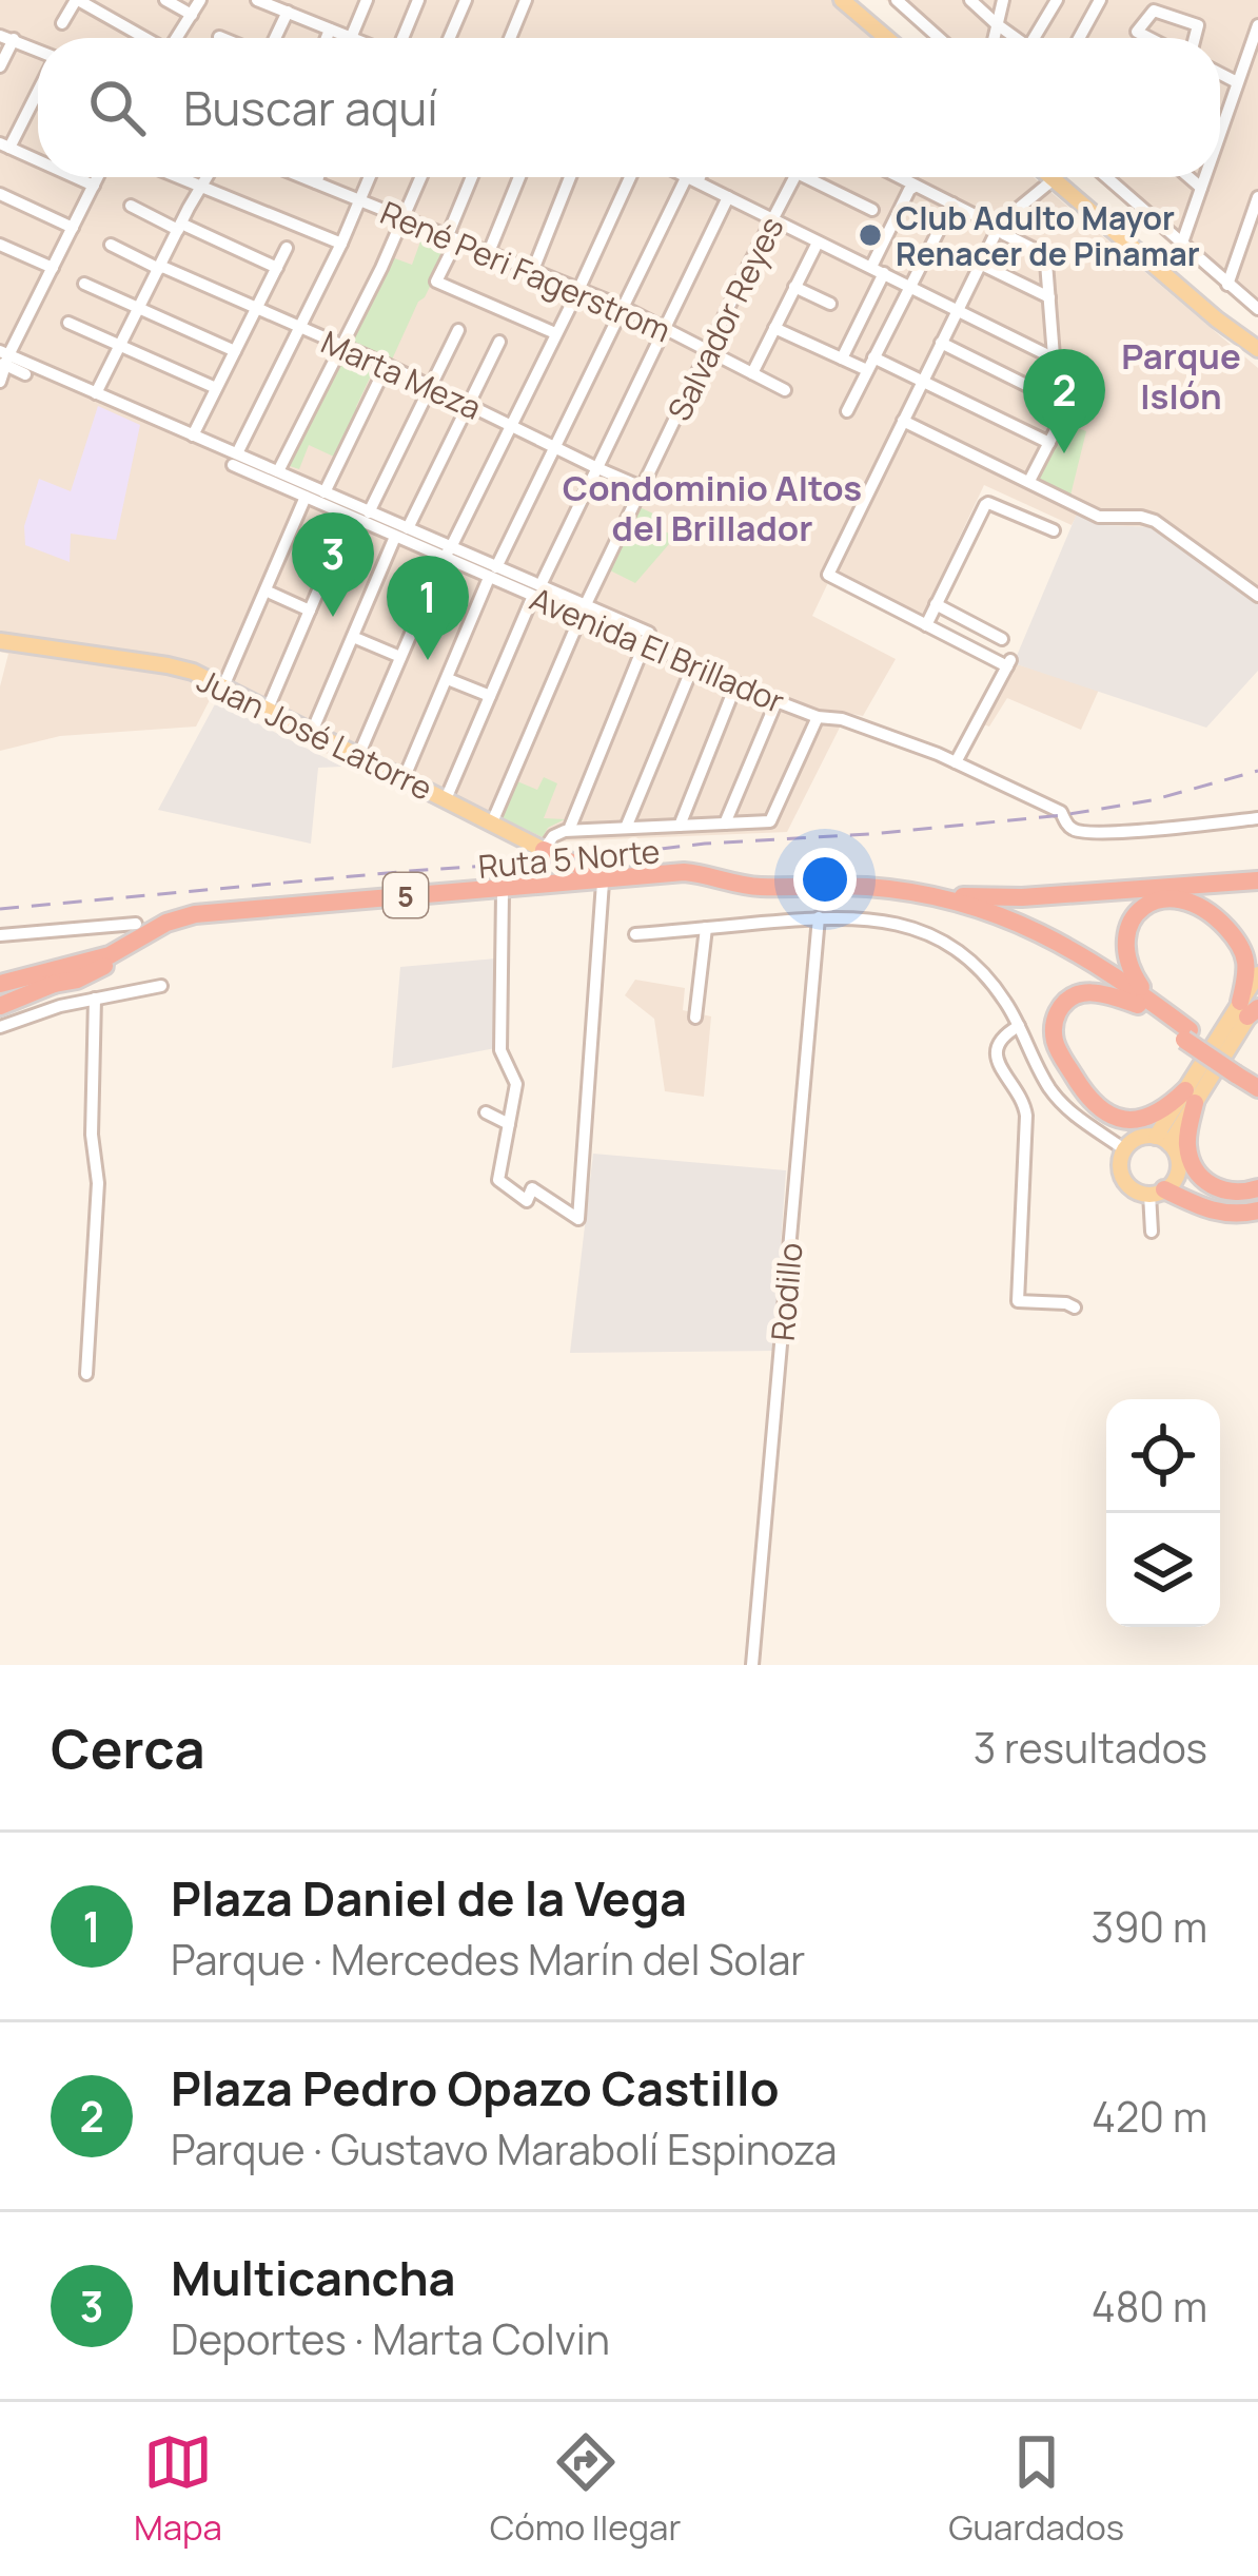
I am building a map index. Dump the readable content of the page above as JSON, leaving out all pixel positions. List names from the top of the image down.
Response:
{
  "streets": {
    "highway": ["Ruta 5 Norte", "5"],
    "main road": ["Juan José Latorre"],
    "street": [
      "René Peri Fagerstrom",
      "Salvador Reyes",
      "Marta Meza",
      "Avenida El Brillador",
      "Rodillo"
    ]
  },
  "crossings": [
    ["René Peri Fagerstrom", "Salvador Reyes"],
    ["Salvador Reyes", "Marta Meza"],
    ["Salvador Reyes", "Avenida El Brillador"],
    ["Salvador Reyes", "Juan José Latorre"]
  ],
  "districts": ["Parque Islón", "Condominio Altos del Brillador"],
  "places": ["Club Adulto Mayor Renacer de Pinamar"],
  "page": {
    "search": "Buscar aquí",
    "pins": ["2", "3", "1"],
    "heading": ["Cerca", "3 resultados"],
    "list": [
      {
        "mark": "1",
        "name": "Plaza Daniel de la Vega",
        "note": "Parque · Mercedes Marín del Solar",
        "value": "390 m"
      },
      {
        "mark": "2",
        "name": "Plaza Pedro Opazo Castillo",
        "note": "Parque · Gustavo Marabolí Espinoza",
        "value": "420 m"
      },
      {
        "mark": "3",
        "name": "Multicancha",
        "note": "Deportes · Marta Colvin",
        "value": "480 m"
      }
    ],
    "nav": ["Mapa", "Cómo llegar", "Guardados"]
  }
}
